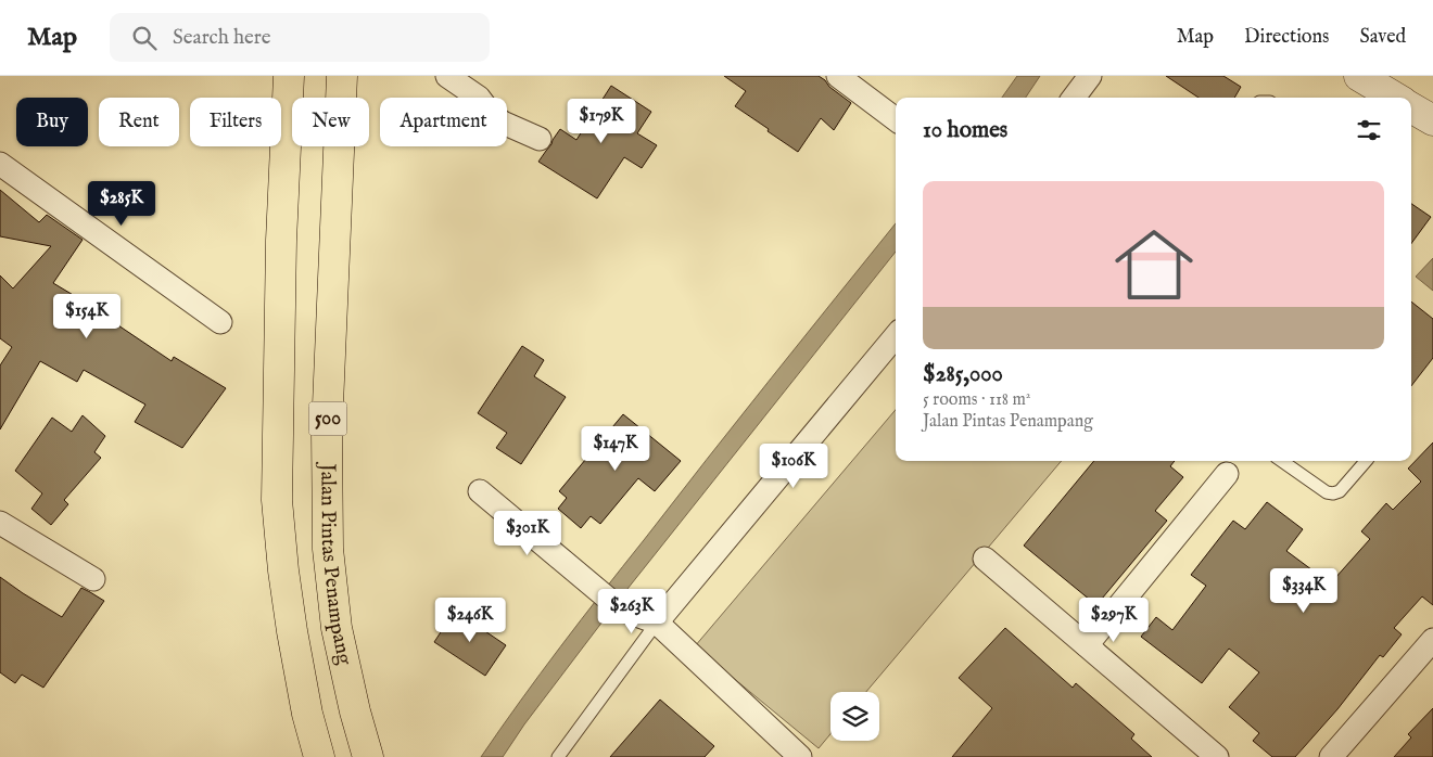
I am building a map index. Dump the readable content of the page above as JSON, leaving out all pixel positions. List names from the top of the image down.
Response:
{
  "streets": {
    "main road": ["500", "Jalan Pintas Penampang"]
  },
  "page": {
    "header": "Map",
    "search": "Search here",
    "nav": ["Map", "Directions", "Saved"],
    "chip": [
      "Buy",
      "Rent",
      "Filters",
      "New",
      "Apartment"
    ],
    "heading": "10 homes",
    "price": [
      "$179K",
      "$285K",
      "$154K",
      "$147K",
      "$106K",
      "$301K",
      "$334K",
      "$263K",
      "$246K",
      "$297K"
    ],
    "list": [
      {
        "name": "$285,000",
        "note": "5 rooms · 118 m² · Jalan Pintas Penampang"
      }
    ]
  }
}
